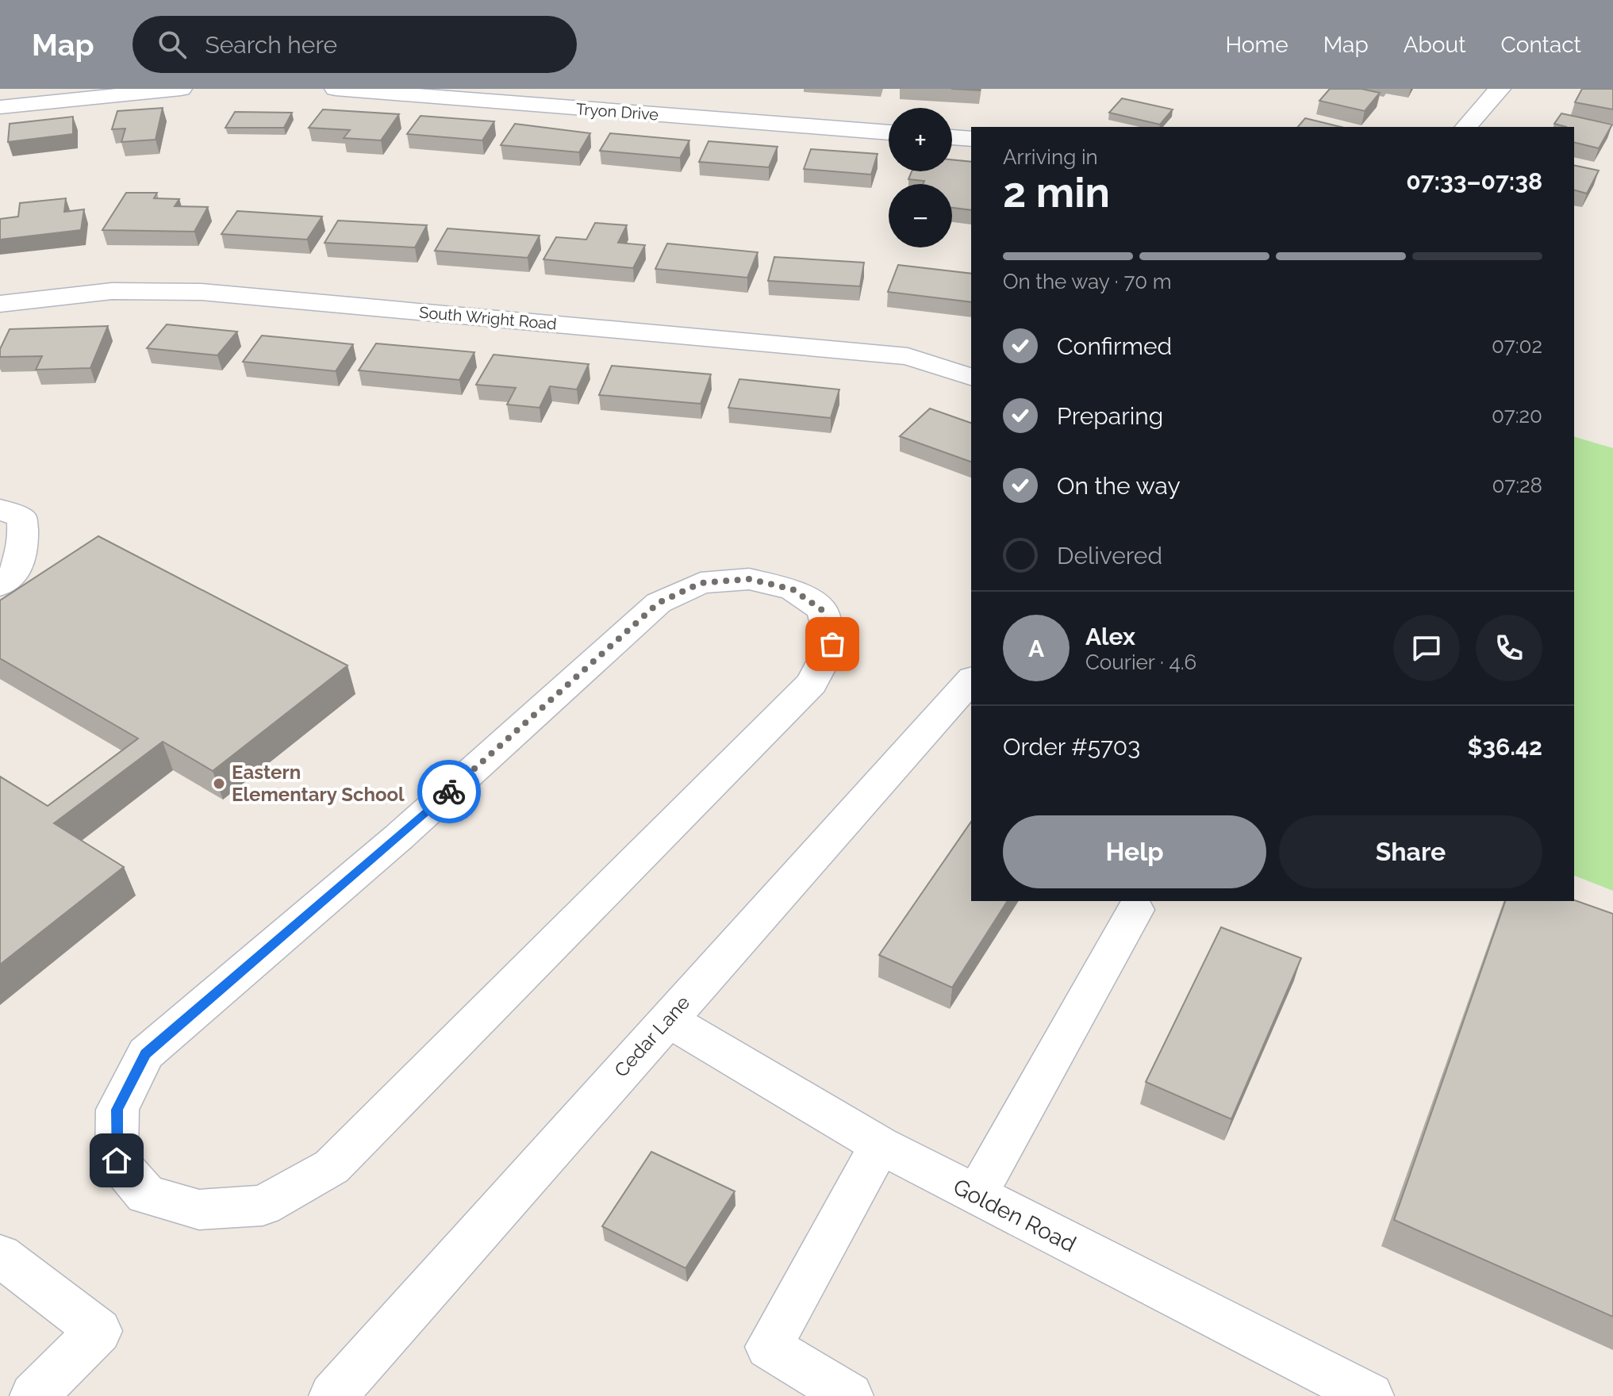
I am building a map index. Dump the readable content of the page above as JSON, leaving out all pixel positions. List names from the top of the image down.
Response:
{
  "streets": {
    "street": [
      "Tryon Drive",
      "South Wright Road",
      "Cedar Lane",
      "Golden Road"
    ]
  },
  "crossings": [
    ["Cedar Lane", "Golden Road"]
  ],
  "places": ["Eastern Elementary School"],
  "page": {
    "header": "Map",
    "search": "Search here",
    "nav": [
      "Home",
      "Map",
      "About",
      "Contact"
    ],
    "map_buttons": ["+", "−"],
    "heading": ["2 min", "Arriving in", "07:33–07:38"],
    "panel": [
      "Alex",
      "Courier · 4.6",
      "Order #5703",
      "$36.42"
    ],
    "bar": "On the way · 70 m",
    "list": [
      ["Confirmed", "07:02"],
      ["Preparing", "07:20"],
      ["On the way", "07:28"],
      "Delivered"
    ],
    "round": "A",
    "buttons": ["Help", "Share"]
  }
}
